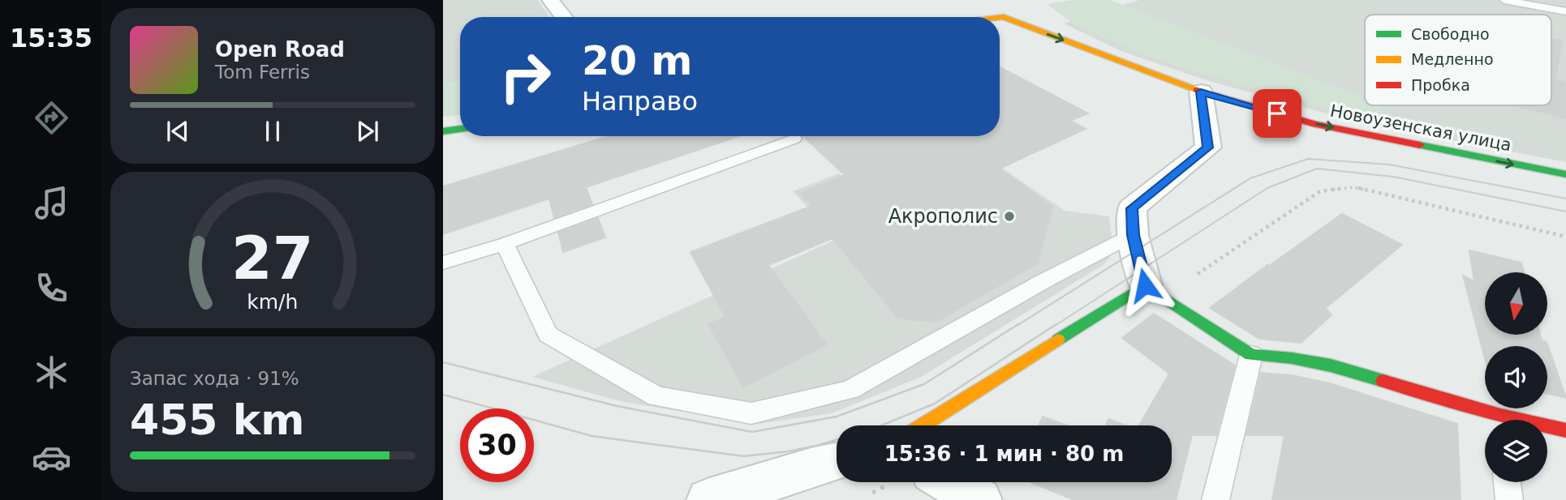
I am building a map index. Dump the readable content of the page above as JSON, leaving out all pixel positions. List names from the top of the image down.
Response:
{
  "streets": {
    "main road": ["Новоузенская улица"]
  },
  "one_way": ["Новоузенская улица"],
  "places": ["Акрополис"],
  "legend": ["Свободно", "Медленно", "Пробка"],
  "north": "bottom",
  "page": {
    "tabs": "15:35",
    "turn": ["20 m", "Направо"],
    "song": ["Open Road", "Tom Ferris"],
    "tile": ["Запас хода · 91%", "455 km"],
    "limit": "30",
    "trip": "15:36 · 1 мин · 80 m",
    "gauge": ["27", "km/h"]
  }
}
